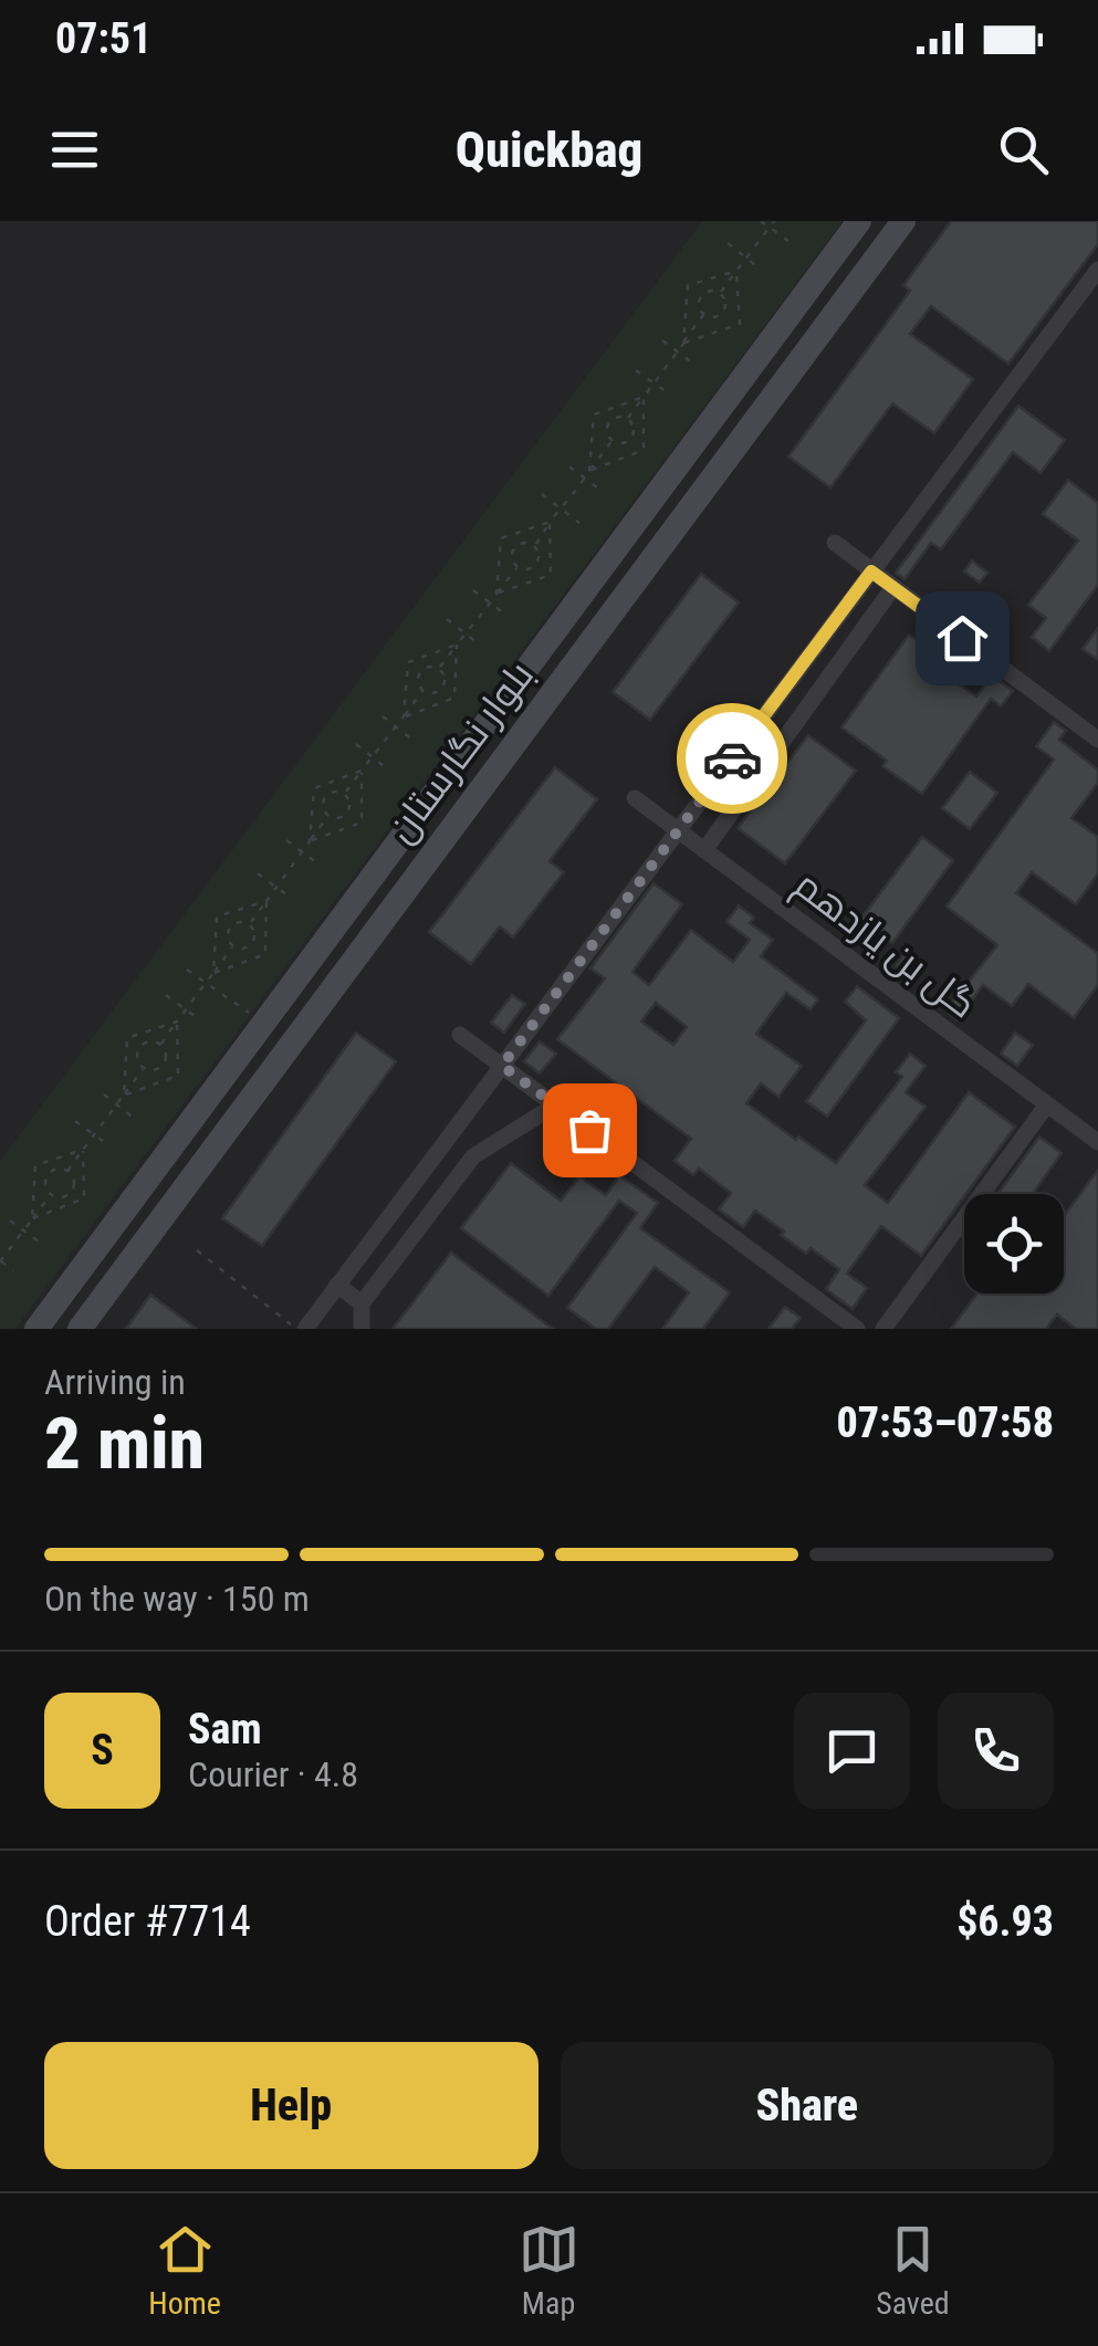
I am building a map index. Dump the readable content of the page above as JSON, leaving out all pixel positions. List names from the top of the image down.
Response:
{
  "streets": {
    "street": ["بلوار نگارستان", "گل بن یازدهم"]
  },
  "page": {
    "status": "07:51",
    "header": "Quickbag",
    "heading": ["2 min", "Arriving in", "07:53–07:58"],
    "panel": [
      "Sam",
      "Courier · 4.8",
      "Order #7714",
      "$6.93"
    ],
    "bar": "On the way · 150 m",
    "round": "S",
    "buttons": ["Help", "Share"],
    "tabs": ["Home", "Map", "Saved"]
  }
}
